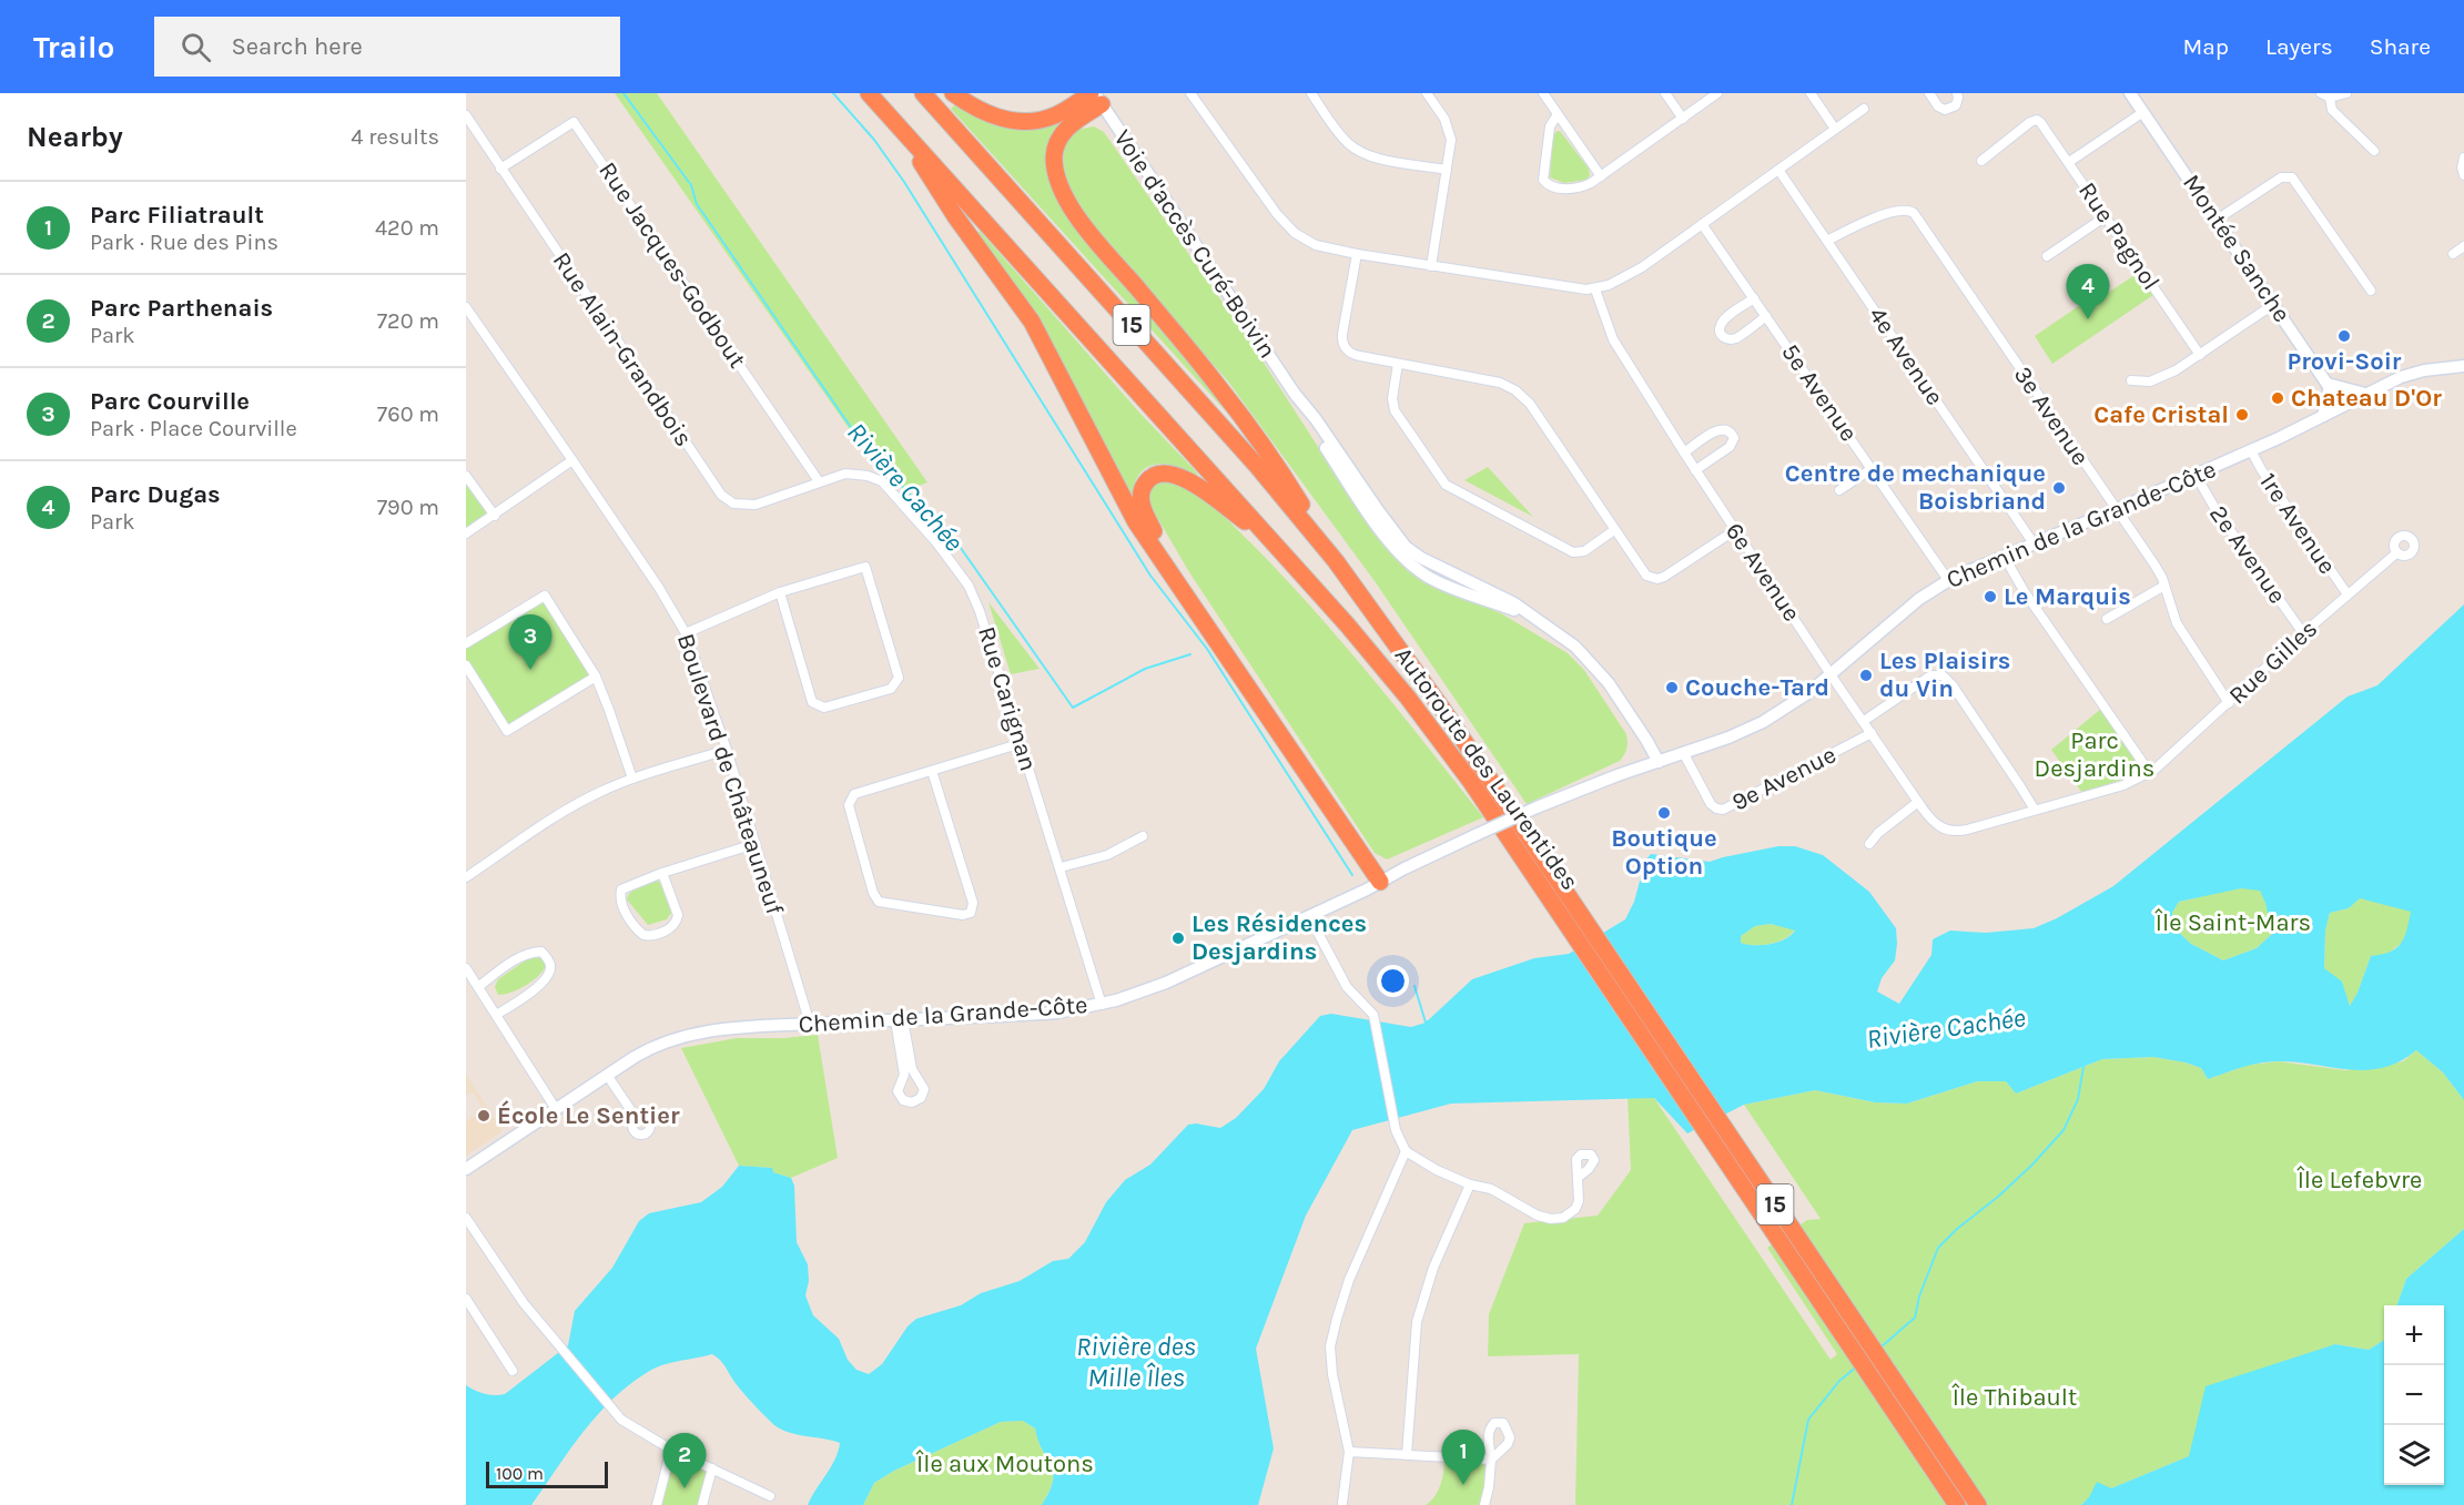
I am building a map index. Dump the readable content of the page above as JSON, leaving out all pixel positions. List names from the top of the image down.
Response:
{
  "streets": {
    "highway": ["15", "Autoroute des Laurentides"],
    "main road": ["Voie d'accès Curé-Boivin", "Montée Sanche", "Chemin de la Grande-Côte"],
    "street": [
      "Rue Pagnol",
      "Rue Jacques-Godbout",
      "Rue Alain-Grandbois",
      "4e Avenue",
      "5e Avenue",
      "3e Avenue",
      "1re Avenue",
      "2e Avenue",
      "6e Avenue",
      "Rue Gilles",
      "Rue Carignan",
      "Boulevard de Châteauneuf",
      "9e Avenue"
    ]
  },
  "crossings": [
    ["Voie d'accès Curé-Boivin", "Chemin de la Grande-Côte"],
    ["Montée Sanche", "Chemin de la Grande-Côte"],
    ["Rue Jacques-Godbout", "Rue Alain-Grandbois"],
    ["Rue Jacques-Godbout", "Rue Carignan"],
    ["Rue Alain-Grandbois", "Rue Carignan"],
    ["4e Avenue", "3e Avenue"],
    ["4e Avenue", "Chemin de la Grande-Côte"],
    ["5e Avenue", "Chemin de la Grande-Côte"],
    ["3e Avenue", "Chemin de la Grande-Côte"],
    ["3e Avenue", "Rue Gilles"],
    ["1re Avenue", "Chemin de la Grande-Côte"],
    ["1re Avenue", "Rue Gilles"],
    ["Chemin de la Grande-Côte", "2e Avenue"],
    ["Chemin de la Grande-Côte", "6e Avenue"],
    ["Chemin de la Grande-Côte", "Rue Carignan"],
    ["Chemin de la Grande-Côte", "Boulevard de Châteauneuf"],
    ["Chemin de la Grande-Côte", "9e Avenue"],
    ["2e Avenue", "Rue Gilles"],
    ["6e Avenue", "Rue Gilles"],
    ["6e Avenue", "9e Avenue"]
  ],
  "water": ["Rivière Cachée", "Rivière des Mille Îles"],
  "parks": [
    "Parc Desjardins",
    "Île Saint-Mars",
    "Île Lefebvre",
    "Île Thibault",
    "Île aux Moutons"
  ],
  "places": [
    "Provi-Soir",
    "Chateau D'Or",
    "Cafe Cristal",
    "Centre de mechanique Boisbriand",
    "Le Marquis",
    "Les Plaisirs du Vin",
    "Couche-Tard",
    "Boutique Option",
    "Les Résidences Desjardins",
    "École Le Sentier"
  ],
  "scale_bar": "100 m",
  "page": {
    "header": "Trailo",
    "search": "Search here",
    "nav": ["Map", "Layers", "Share"],
    "heading": ["Nearby", "4 results"],
    "list": [
      {
        "mark": "1",
        "name": "Parc Filiatrault",
        "note": "Park · Rue des Pins",
        "value": "420 m"
      },
      {
        "mark": "2",
        "name": "Parc Parthenais",
        "note": "Park",
        "value": "720 m"
      },
      {
        "mark": "3",
        "name": "Parc Courville",
        "note": "Park · Place Courville",
        "value": "760 m"
      },
      {
        "mark": "4",
        "name": "Parc Dugas",
        "note": "Park",
        "value": "790 m"
      }
    ],
    "pins": [
      "4",
      "3",
      "1",
      "2"
    ],
    "map_buttons": ["+", "−"],
    "scale": "100 m"
  }
}
